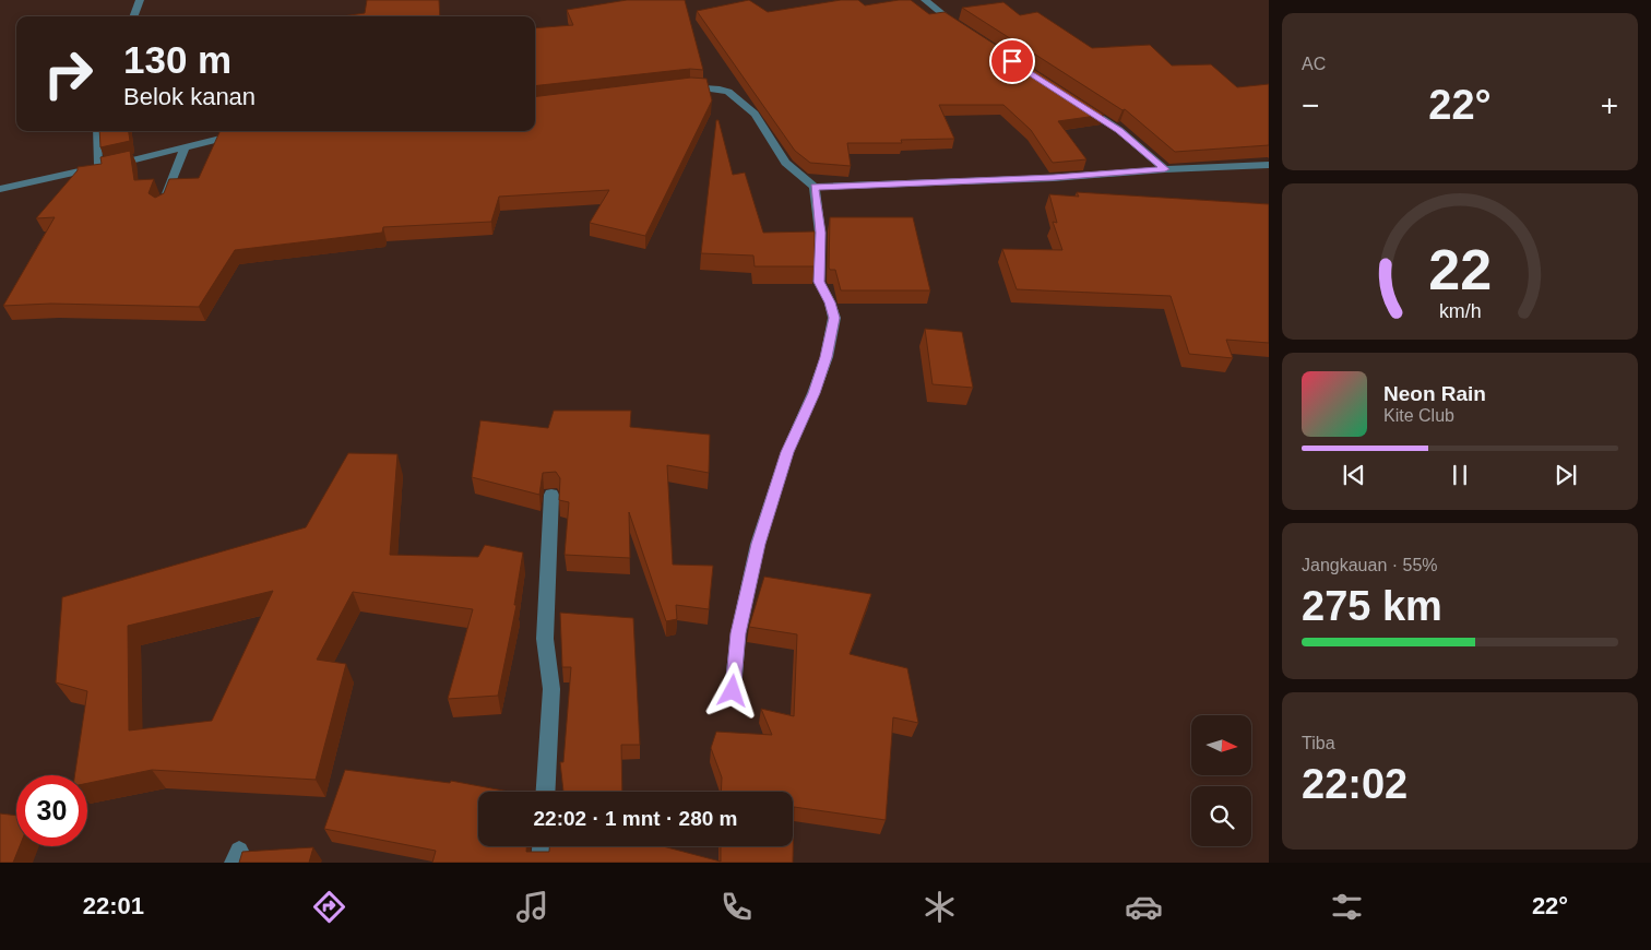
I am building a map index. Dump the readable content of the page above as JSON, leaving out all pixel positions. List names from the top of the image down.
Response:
{
  "north": "right",
  "page": {
    "tile": [
      "AC",
      ["Jangkauan · 55%", "275 km"],
      ["Tiba", "22:02"]
    ],
    "turn": ["130 m", "Belok kanan"],
    "heat": ["−", "22°", "+"],
    "song": ["Neon Rain", "Kite Club"],
    "limit": "30",
    "trip": "22:02 · 1 mnt · 280 m",
    "tabs": ["22:01", "22°"],
    "gauge": ["22", "km/h"]
  }
}
